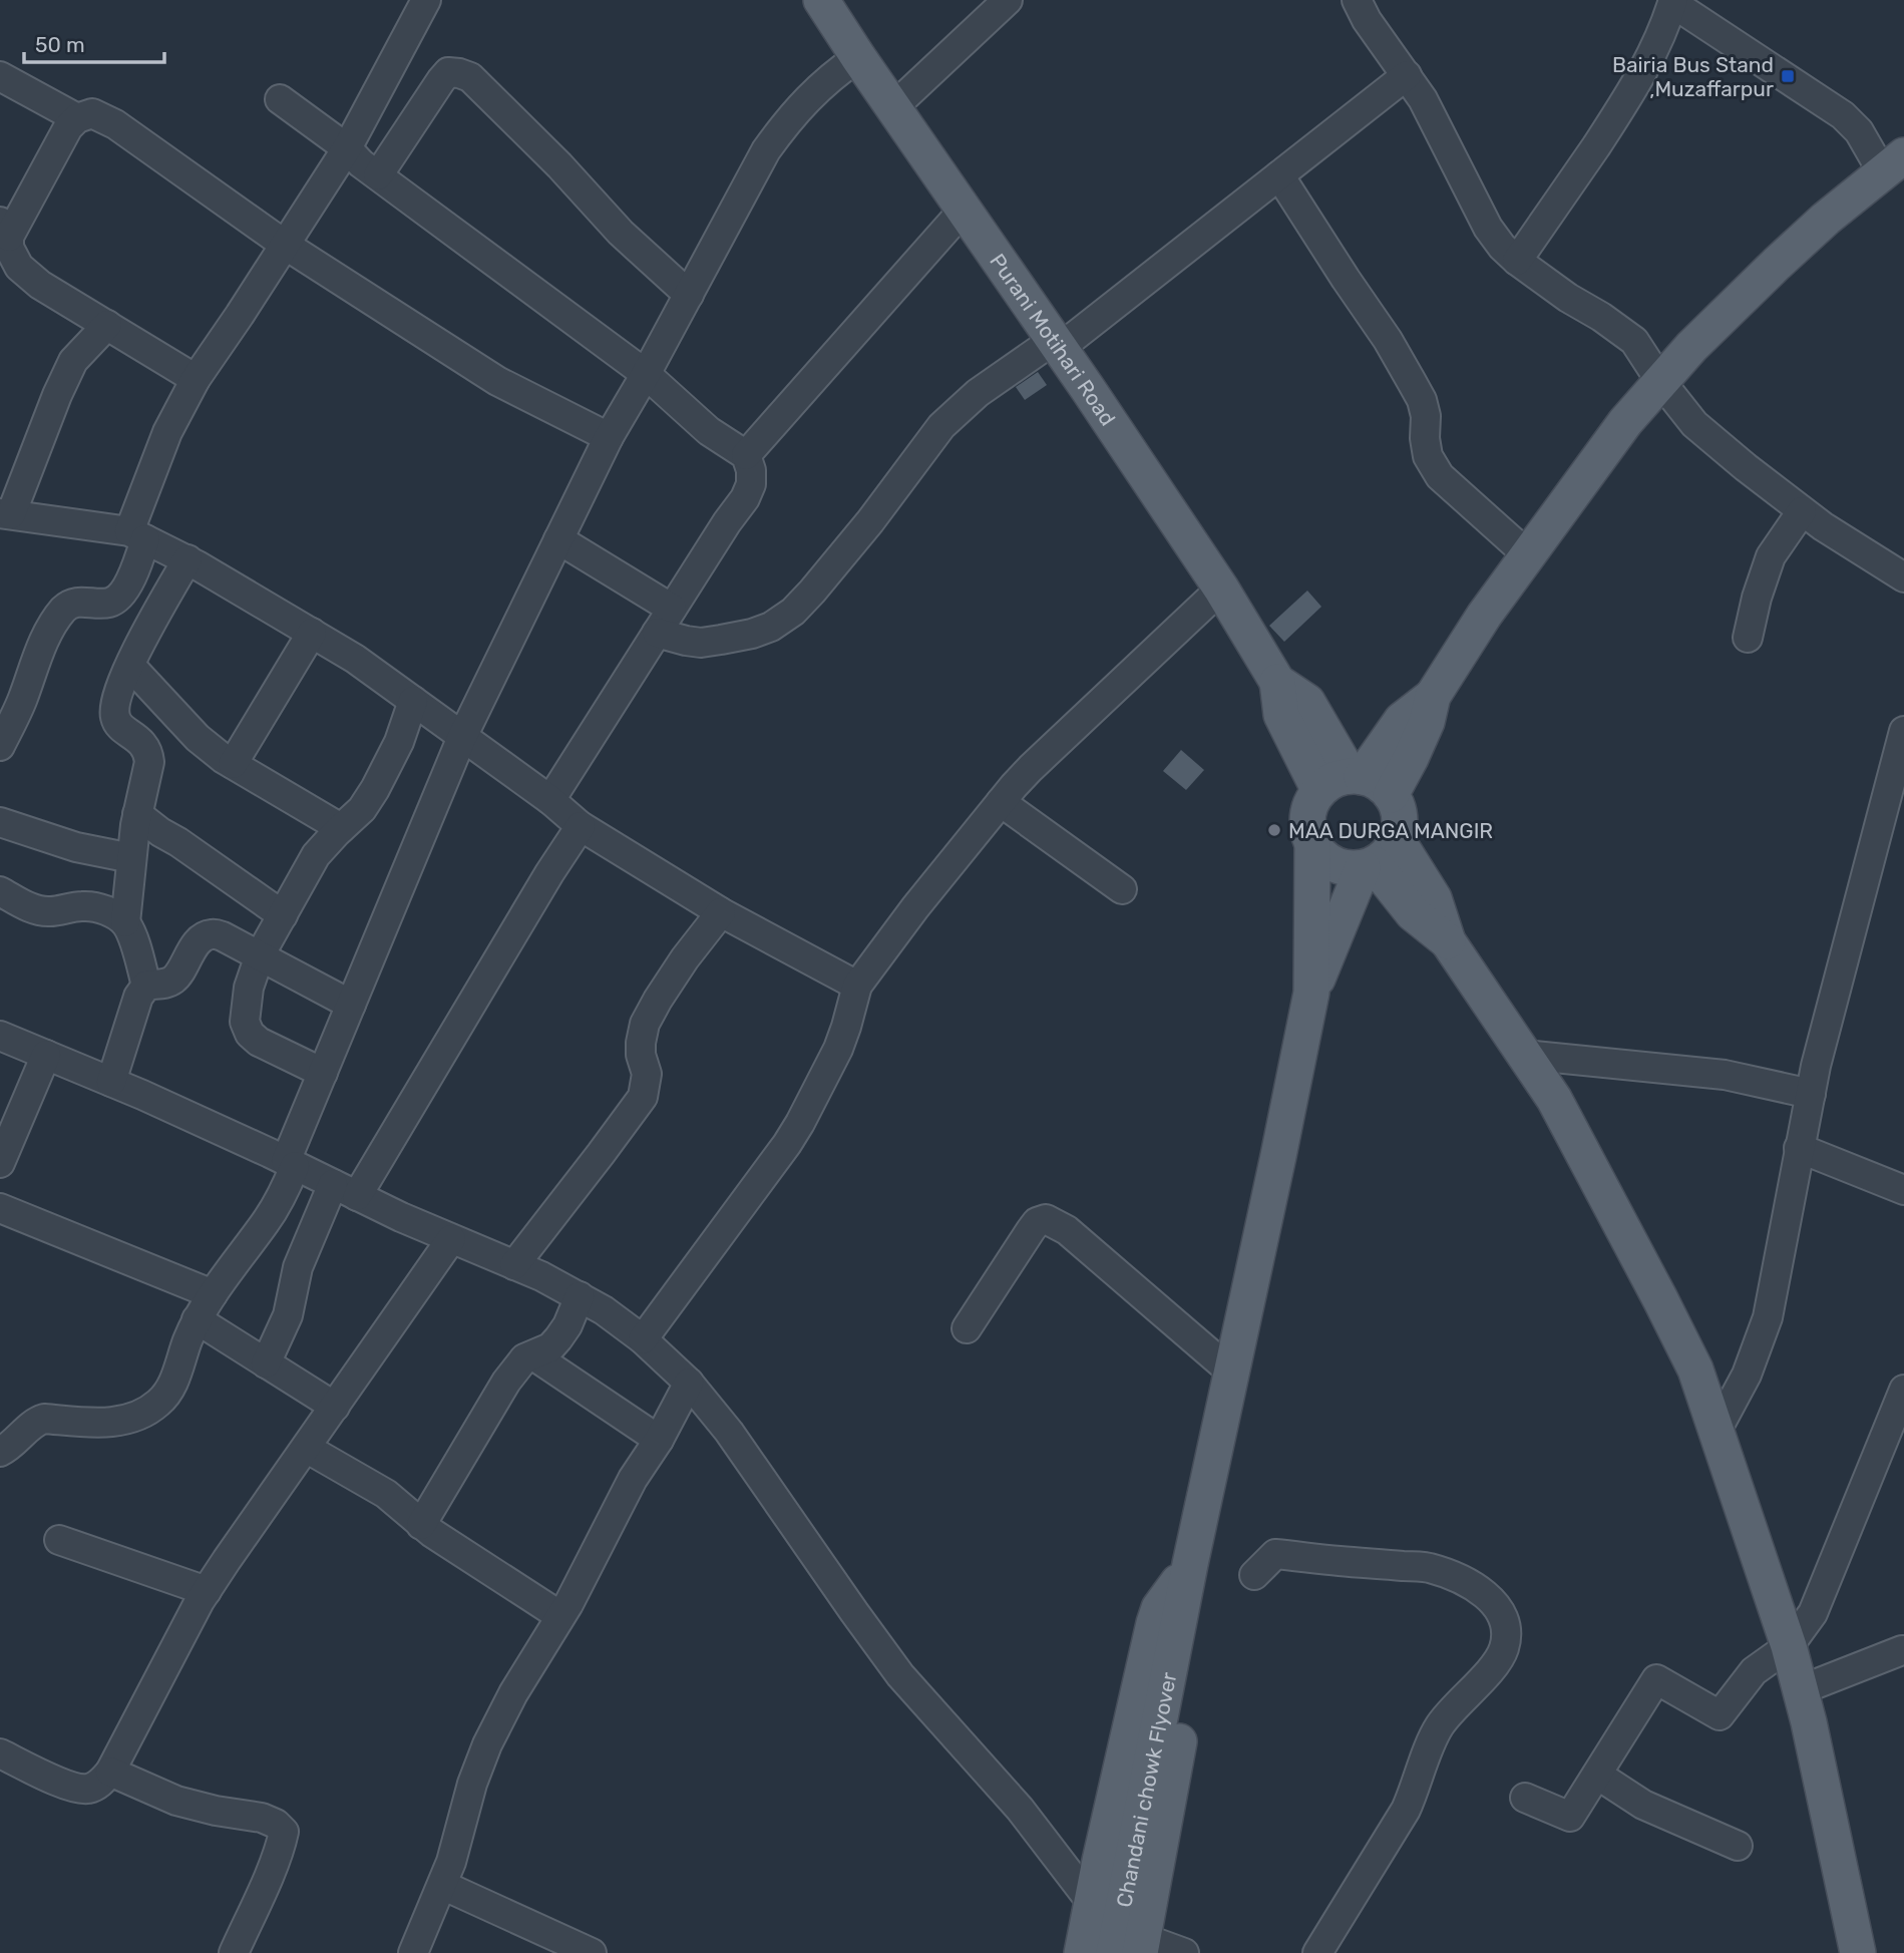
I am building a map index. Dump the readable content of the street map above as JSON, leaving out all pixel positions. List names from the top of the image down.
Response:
{
  "streets": {
    "main road": ["Purani Motihari Road", "Chandani chowk Flyover"]
  },
  "places": {
    "transit": ["Bairia Bus Stand ,Muzaffarpur"],
    "other": ["MAA DURGA MANGIR"]
  },
  "scale_bar": "50 m"
}
